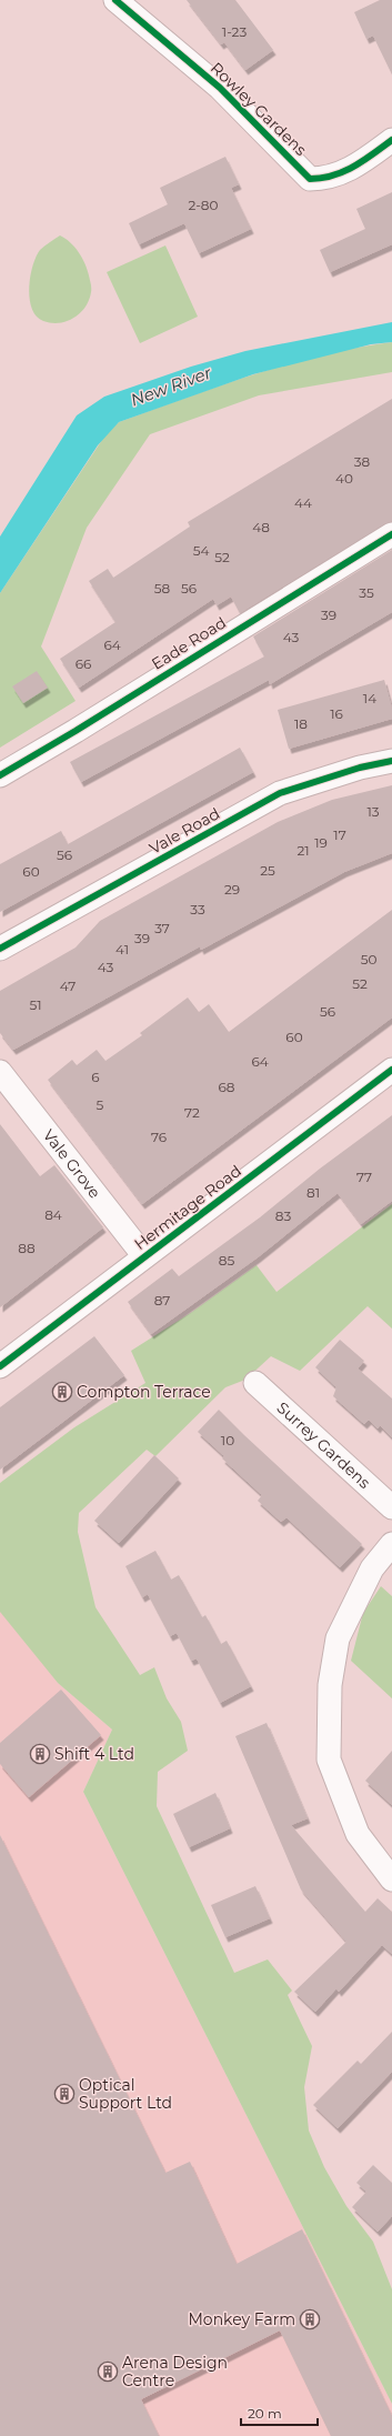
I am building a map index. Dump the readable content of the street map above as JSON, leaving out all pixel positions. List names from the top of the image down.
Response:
{
  "streets": {
    "street": [
      "Rowley Gardens",
      "Eade Road",
      "Vale Road",
      "Vale Grove",
      "Hermitage Road",
      "Surrey Gardens"
    ]
  },
  "crossings": [
    ["Vale Grove", "Hermitage Road"]
  ],
  "water": ["New River"],
  "places": {
    "building": [
      "Compton Terrace",
      "Shift 4 Ltd",
      "Optical Support Ltd",
      "Monkey Farm",
      "Arena Design Centre"
    ]
  },
  "house_numbers": [
    "1-23",
    "2-80",
    "38",
    "40",
    "44",
    "48",
    "54",
    "52",
    "58",
    "56",
    "35",
    "39",
    "43",
    "64",
    "66",
    "14",
    "16",
    "18",
    "13",
    "17",
    "19",
    "21",
    "56",
    "25",
    "60",
    "29",
    "33",
    "37",
    "39",
    "41",
    "50",
    "43",
    "52",
    "47",
    "51",
    "56",
    "60",
    "64",
    "6",
    "68",
    "5",
    "72",
    "76",
    "77",
    "81",
    "84",
    "83",
    "88",
    "85",
    "87",
    "10"
  ],
  "scale_bar": "20 m"
}
